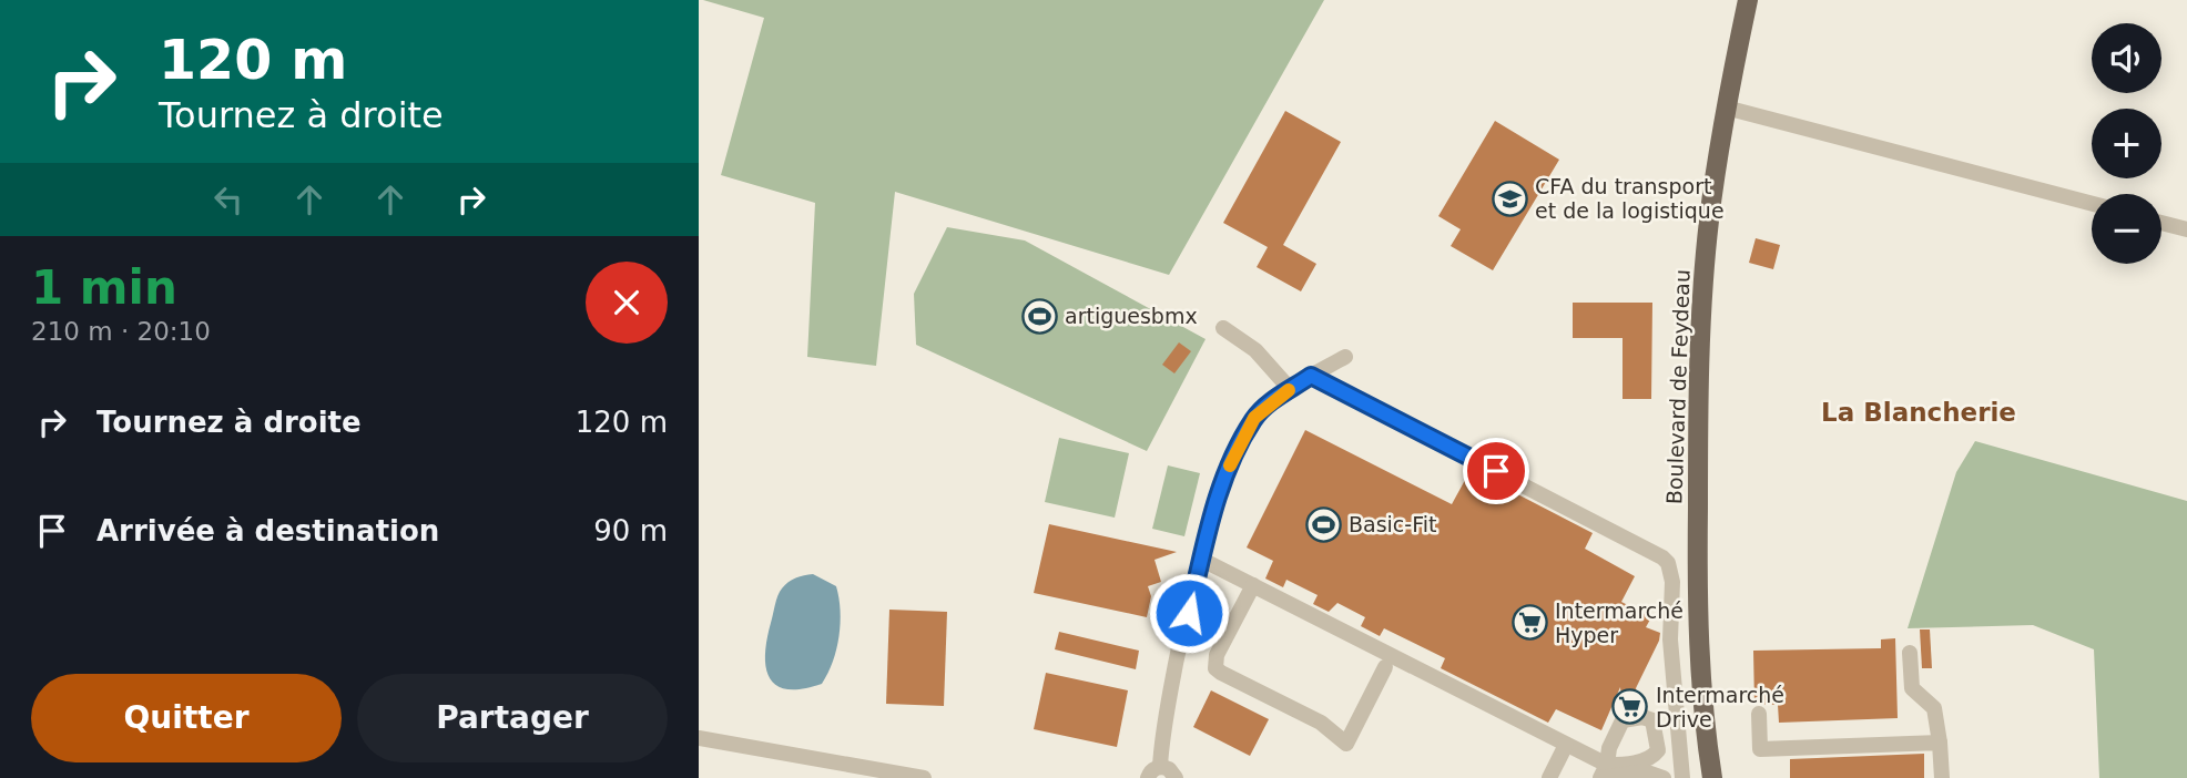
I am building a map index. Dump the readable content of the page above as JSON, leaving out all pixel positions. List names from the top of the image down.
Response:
{
  "streets": {
    "main road": ["Boulevard de Feydeau"]
  },
  "districts": ["La Blancherie"],
  "places": {
    "school or university": ["CFA du transport et de la logistique"],
    "sports": ["artiguesbmx", "Basic-Fit"],
    "supermarket": ["Intermarché Hyper", "Intermarché Drive"]
  },
  "page": {
    "turn": ["120 m", "Tournez à droite"],
    "map_buttons": ["+", "−"],
    "heading": ["1 min", "210 m · 20:10"],
    "list": [
      {
        "name": "Tournez à droite",
        "value": "120 m"
      },
      {
        "name": "Arrivée à destination",
        "value": "90 m"
      }
    ],
    "buttons": ["Quitter", "Partager"]
  }
}
